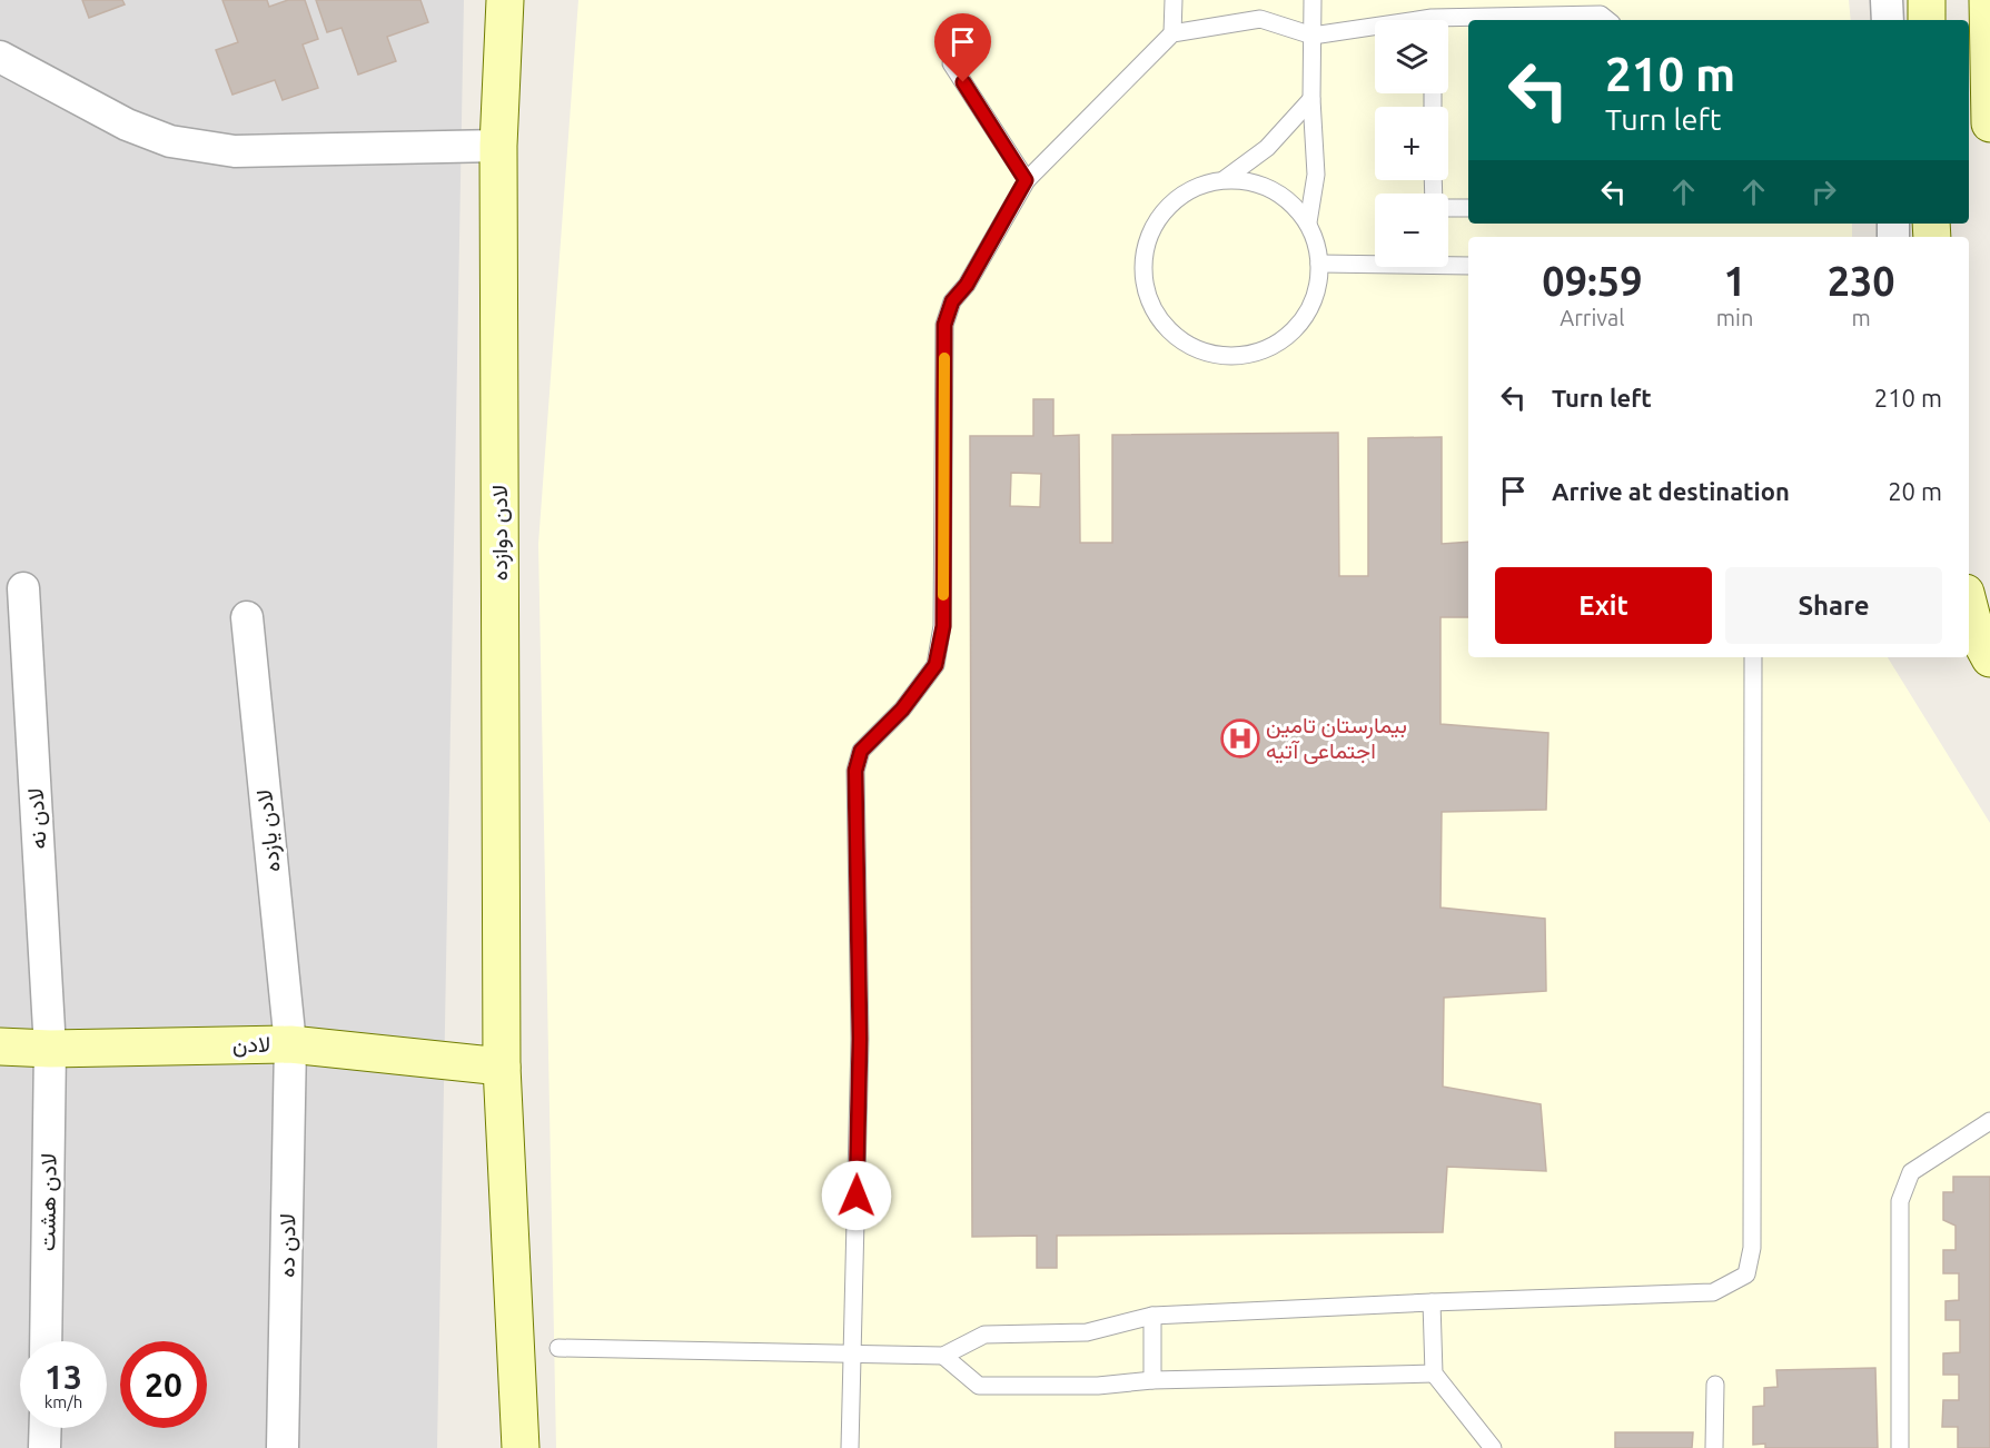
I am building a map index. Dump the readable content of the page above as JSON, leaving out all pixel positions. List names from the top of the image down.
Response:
{
  "streets": {
    "street": [
      "لادن دوازده",
      "لادن نه",
      "لادن یازده",
      "لادن",
      "لادن هشت",
      "لادن ده"
    ]
  },
  "crossings": [
    ["لادن دوازده", "لادن"],
    ["لادن نه", "لادن"],
    ["لادن نه", "لادن هشت"],
    ["لادن یازده", "لادن"],
    ["لادن یازده", "لادن ده"],
    ["لادن", "لادن هشت"],
    ["لادن", "لادن ده"]
  ],
  "places": {
    "hospital": ["بیمارستان تامین اجتماعی آتیه"]
  },
  "page": {
    "map_buttons": ["+", "−"],
    "turn": ["210 m", "Turn left"],
    "eta": [
      "09:59",
      "Arrival",
      "1",
      "min",
      "230",
      "m"
    ],
    "list": [
      {
        "name": "Turn left",
        "value": "210 m"
      },
      {
        "name": "Arrive at destination",
        "value": "20 m"
      }
    ],
    "buttons": ["Exit", "Share"],
    "speed": "13 km/h",
    "limit": "20"
  }
}
